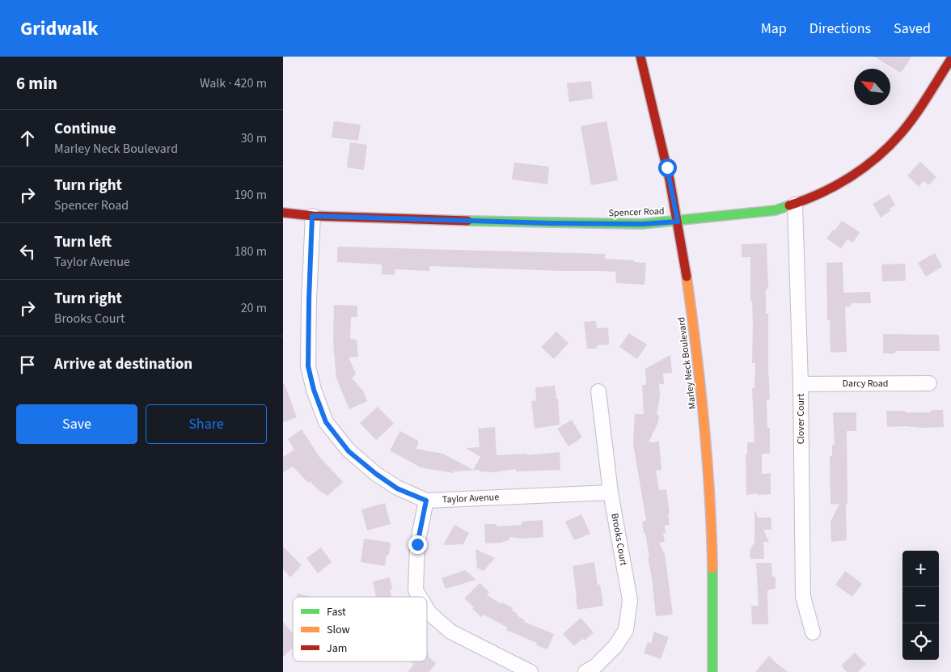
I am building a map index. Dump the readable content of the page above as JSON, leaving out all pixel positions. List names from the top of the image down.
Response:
{
  "streets": {
    "street": [
      "Spencer Road",
      "Marley Neck Boulevard",
      "Darcy Road",
      "Clover Court",
      "Taylor Avenue",
      "Brooks Court"
    ]
  },
  "crossings": [
    ["Spencer Road", "Marley Neck Boulevard"],
    ["Spencer Road", "Clover Court"],
    ["Spencer Road", "Taylor Avenue"],
    ["Darcy Road", "Clover Court"],
    ["Taylor Avenue", "Brooks Court"]
  ],
  "legend": ["Fast", "Slow", "Jam"],
  "north": "top left",
  "page": {
    "header": "Gridwalk",
    "nav": ["Map", "Directions", "Saved"],
    "heading": ["6 min", "Walk · 420 m"],
    "list": [
      ["Continue", "Marley Neck Boulevard", "30 m"],
      ["Turn right", "Spencer Road", "190 m"],
      ["Turn left", "Taylor Avenue", "180 m"],
      ["Turn right", "Brooks Court", "20 m"],
      "Arrive at destination"
    ],
    "buttons": ["Save", "Share"],
    "map_buttons": ["+", "−"]
  }
}
